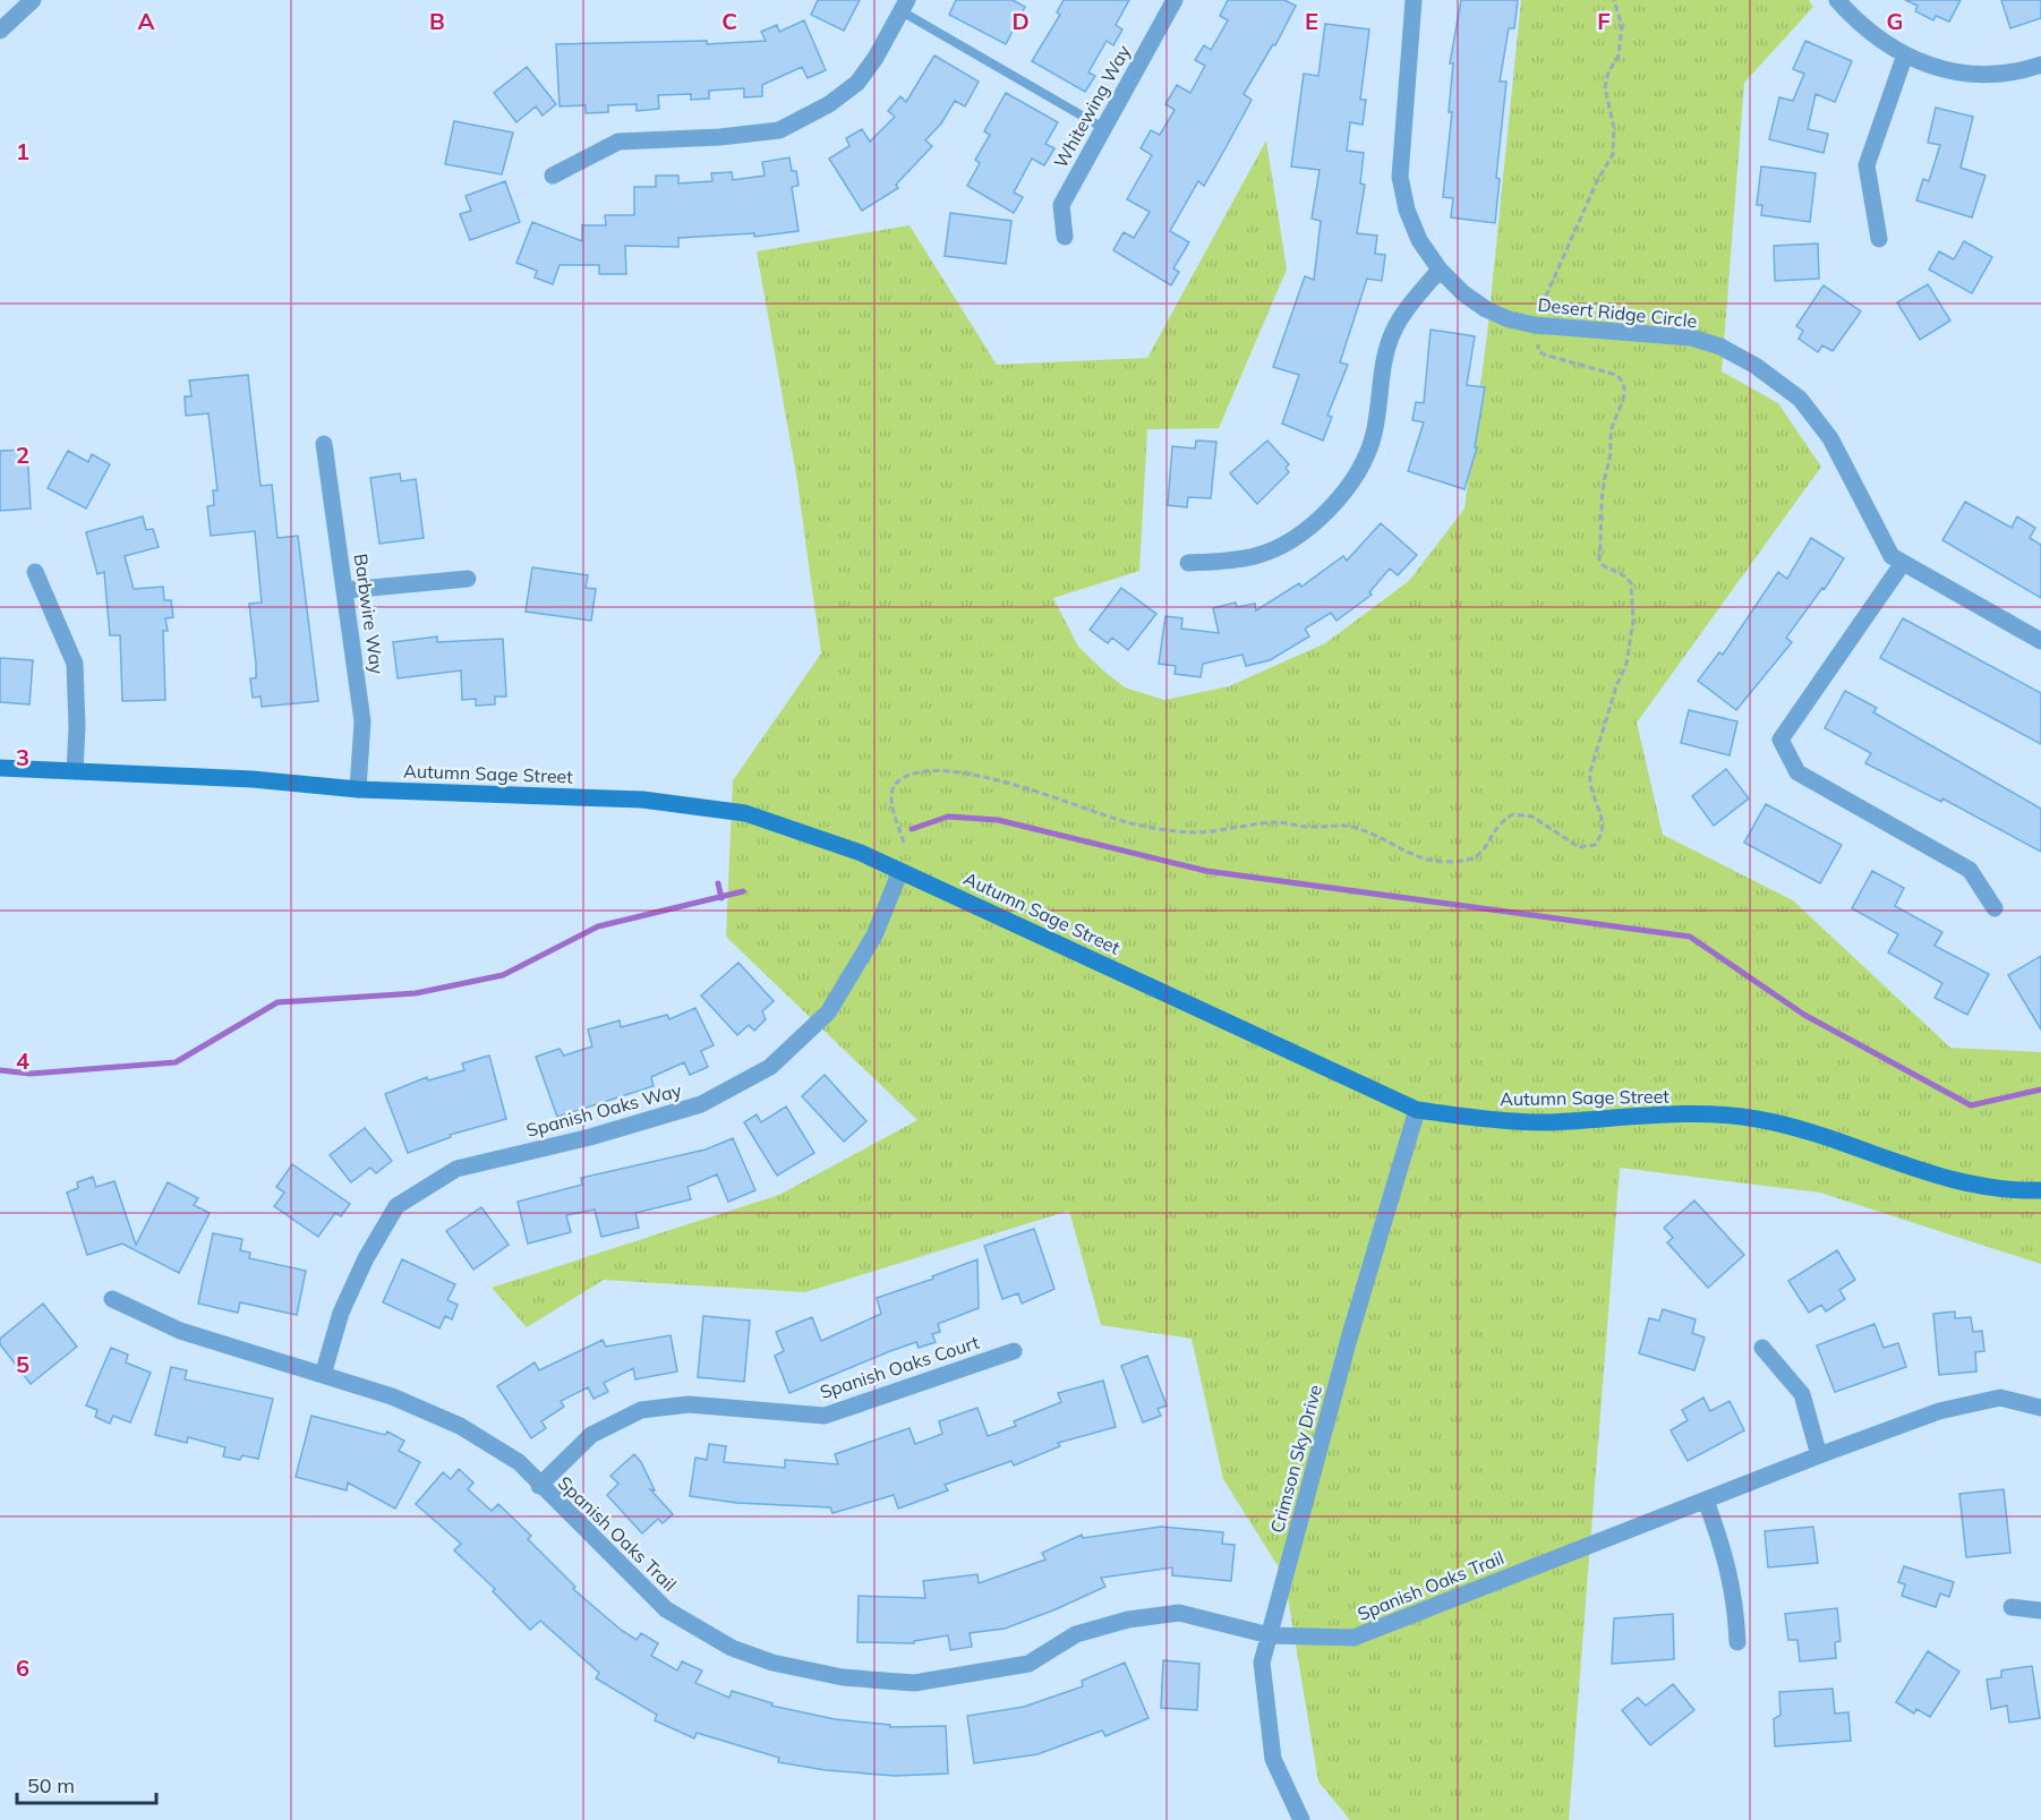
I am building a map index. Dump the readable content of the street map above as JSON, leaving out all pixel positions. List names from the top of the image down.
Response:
{
  "streets": {
    "street": [
      "Whitewing Way",
      "Desert Ridge Circle",
      "Barbwire Way",
      "Autumn Sage Street",
      "Spanish Oaks Way",
      "Spanish Oaks Court",
      "Crimson Sky Drive",
      "Spanish Oaks Trail"
    ]
  },
  "crossings": [
    ["Barbwire Way", "Autumn Sage Street"],
    ["Autumn Sage Street", "Spanish Oaks Way"],
    ["Autumn Sage Street", "Crimson Sky Drive"],
    ["Spanish Oaks Way", "Spanish Oaks Trail"],
    ["Spanish Oaks Court", "Spanish Oaks Trail"],
    ["Crimson Sky Drive", "Spanish Oaks Trail"]
  ],
  "scale_bar": "50 m",
  "grid": {
    "columns": [
      "A",
      "B",
      "C",
      "D",
      "E",
      "F",
      "G"
    ],
    "rows": [
      "1",
      "2",
      "3",
      "4",
      "5",
      "6"
    ]
  }
}
